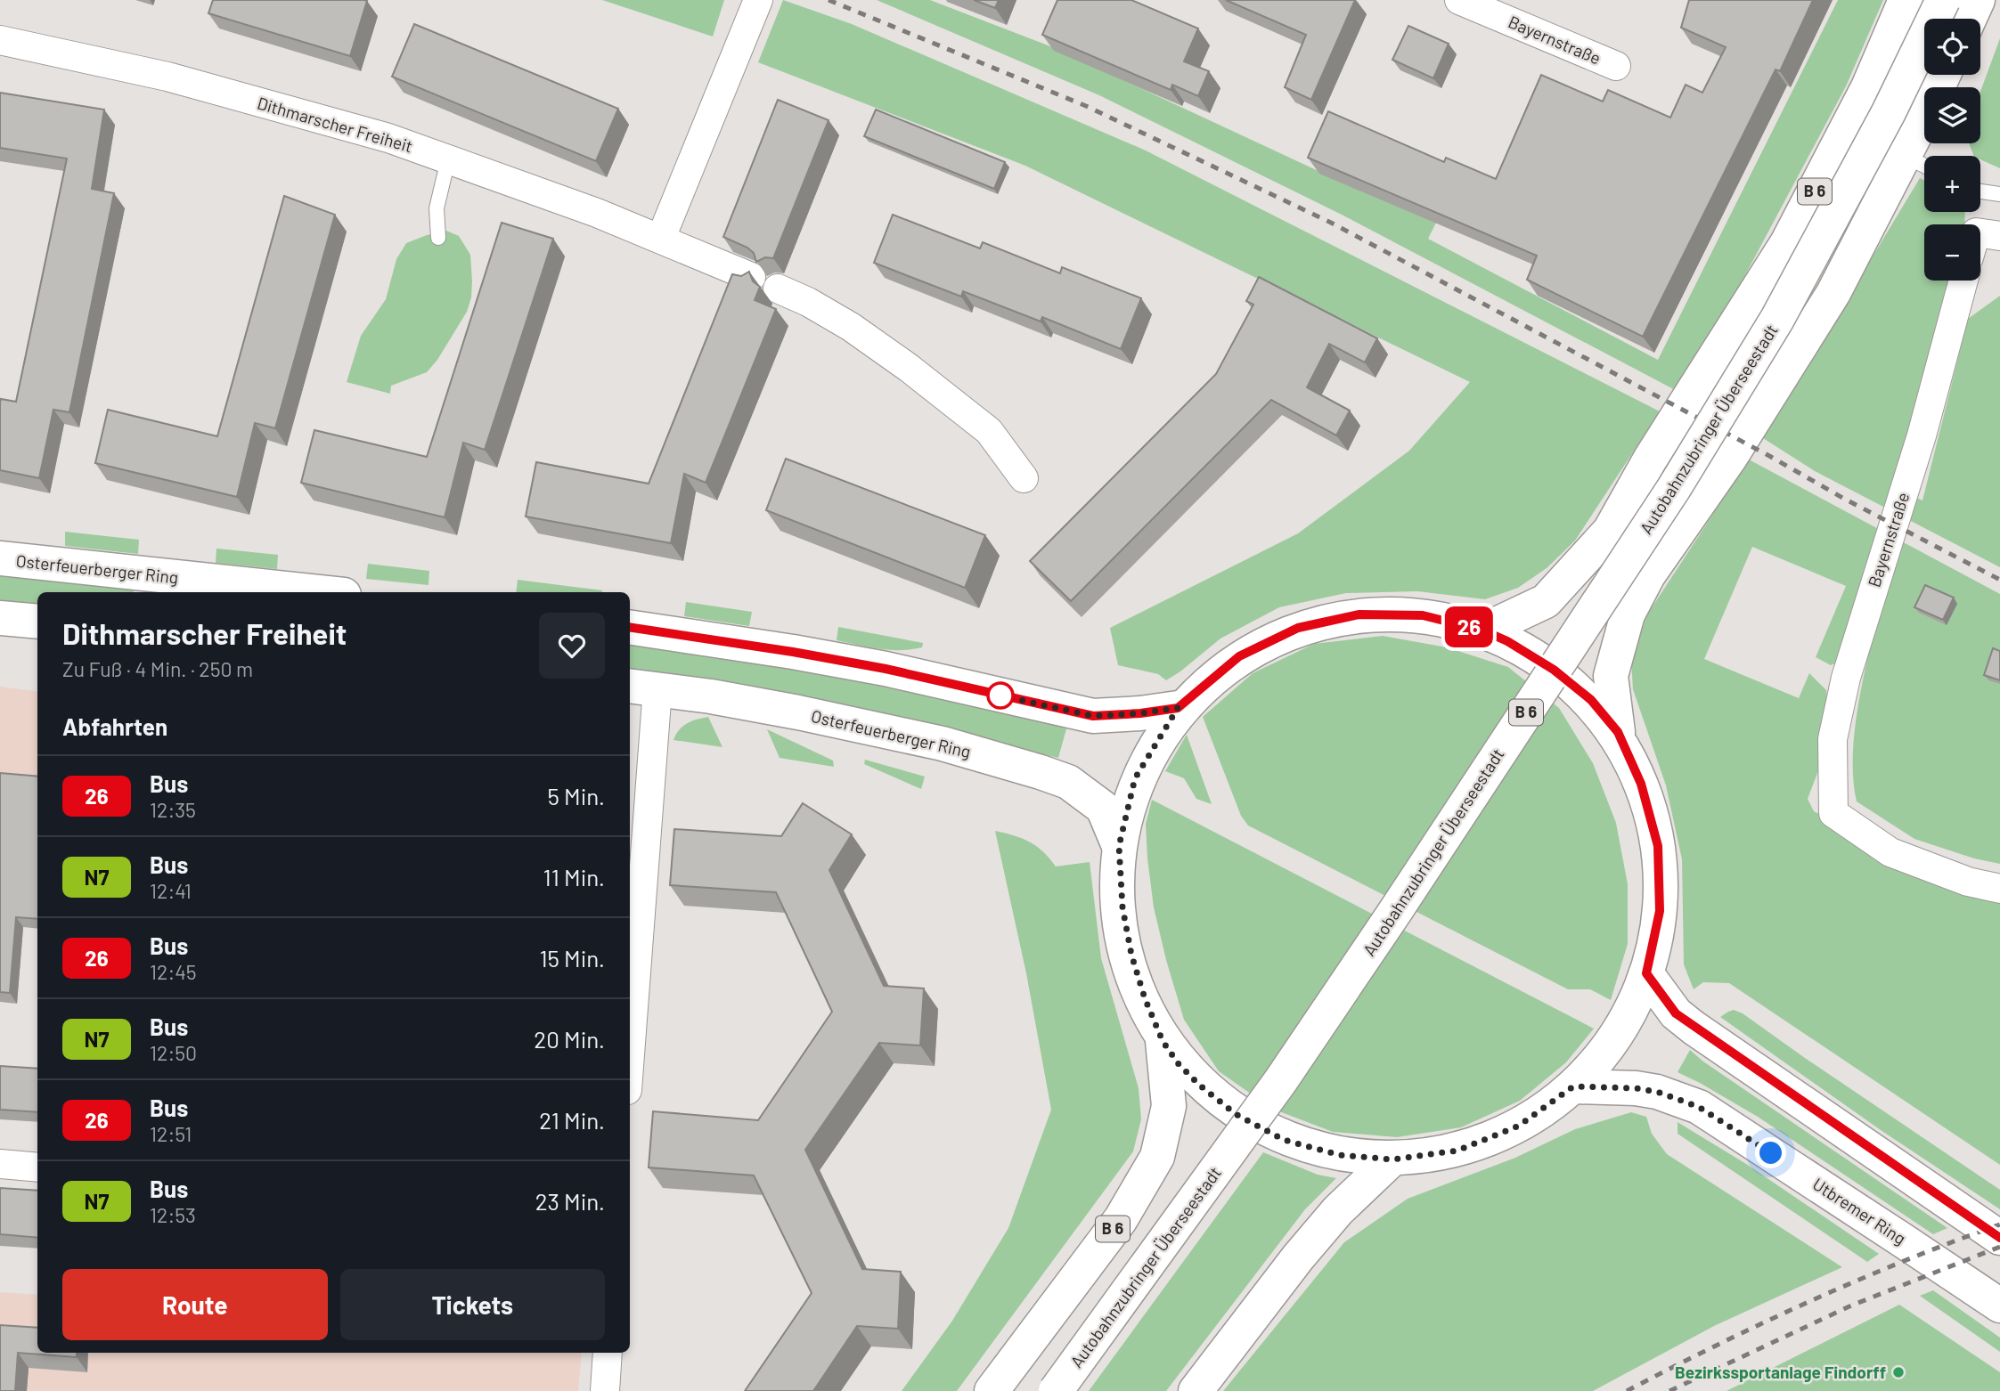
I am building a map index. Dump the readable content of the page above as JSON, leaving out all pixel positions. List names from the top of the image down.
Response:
{
  "streets": {
    "main road": [
      "B 6",
      "Autobahnzubringer Überseestadt",
      "Osterfeuerberger Ring",
      "Utbremer Ring"
    ],
    "street": ["Bayernstraße", "Dithmarscher Freiheit"]
  },
  "places": ["Bezirkssportanlage Findorff"],
  "lines": ["bus line 26"],
  "page": {
    "on_map": "26",
    "map_buttons": ["+", "−"],
    "heading": [
      ["Dithmarscher Freiheit", "Zu Fuß · 4 Min. · 250 m"],
      "Abfahrten"
    ],
    "list": [
      {
        "mark": "26",
        "name": "Bus",
        "note": "12:35",
        "value": "5 Min."
      },
      {
        "mark": "N7",
        "name": "Bus",
        "note": "12:41",
        "value": "11 Min."
      },
      {
        "mark": "26",
        "name": "Bus",
        "note": "12:45",
        "value": "15 Min."
      },
      {
        "mark": "N7",
        "name": "Bus",
        "note": "12:50",
        "value": "20 Min."
      },
      {
        "mark": "26",
        "name": "Bus",
        "note": "12:51",
        "value": "21 Min."
      },
      {
        "mark": "N7",
        "name": "Bus",
        "note": "12:53",
        "value": "23 Min."
      }
    ],
    "buttons": ["Route", "Tickets"]
  }
}
